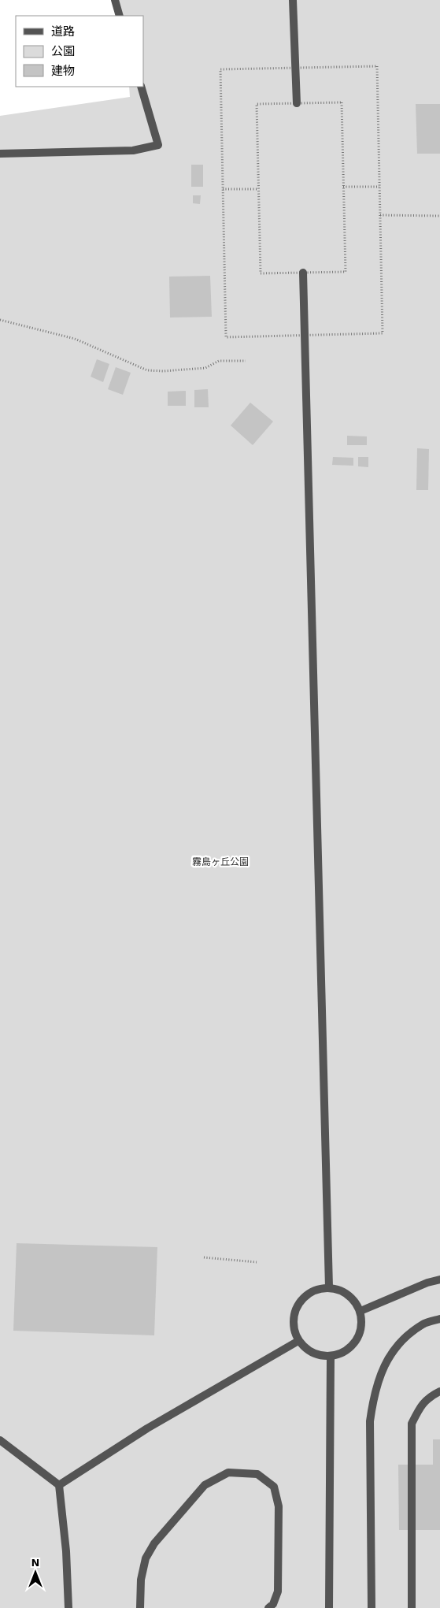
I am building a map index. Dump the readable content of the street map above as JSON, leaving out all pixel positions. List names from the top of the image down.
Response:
{
  "parks": ["霧島ヶ丘公園"],
  "legend": ["道路", "公園", "建物"],
  "north": "top"
}
